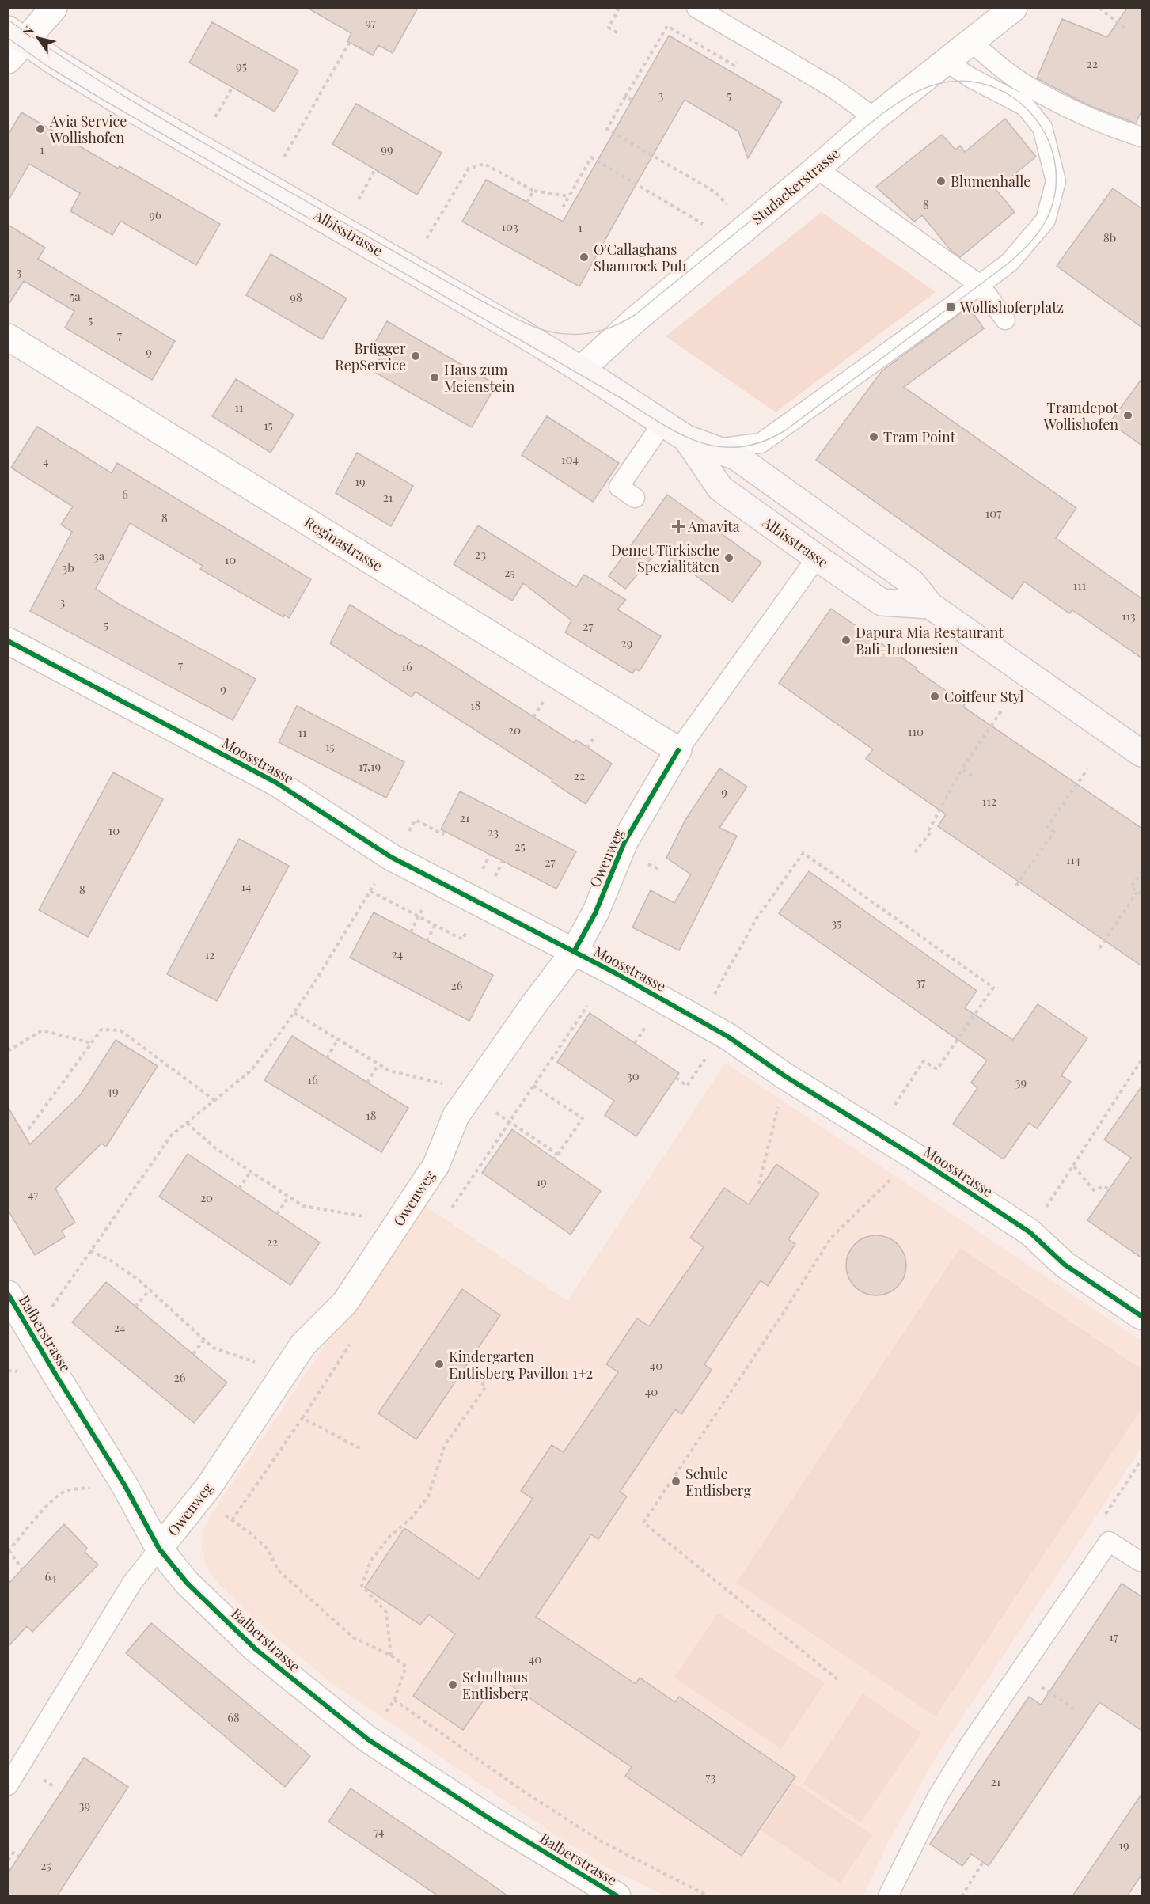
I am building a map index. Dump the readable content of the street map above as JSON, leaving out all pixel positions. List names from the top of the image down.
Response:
{
  "streets": {
    "main road": ["Albisstrasse"],
    "street": [
      "Studackerstrasse",
      "Reginastrasse",
      "Moosstrasse",
      "Owenweg",
      "Balberstrasse"
    ]
  },
  "crossings": [
    ["Studackerstrasse", "Albisstrasse"],
    ["Reginastrasse", "Owenweg"],
    ["Moosstrasse", "Owenweg"],
    ["Owenweg", "Balberstrasse"]
  ],
  "places": {
    "other": [
      "Avia Service Wollishofen",
      "Blumenhalle",
      "O'Callaghans Shamrock Pub",
      "Brügger RepService",
      "Haus zum Meienstein",
      "Tramdepot Wollishofen",
      "Tram Point",
      "Demet Türkische Spezialitäten",
      "Dapura Mia Restaurant Bali-Indonesien",
      "Coiffeur Styl",
      "Kindergarten Entlisberg Pavillon 1+2",
      "Schule Entlisberg",
      "Schulhaus Entlisberg"
    ],
    "transit": ["Wollishoferplatz"],
    "health": ["Amavita"]
  },
  "house_numbers": [
    "97",
    "22",
    "95",
    "3",
    "5",
    "1",
    "99",
    "8",
    "96",
    "103",
    "1",
    "8b",
    "3",
    "5a",
    "98",
    "5",
    "7",
    "9",
    "11",
    "15",
    "104",
    "4",
    "19",
    "6",
    "21",
    "107",
    "8",
    "23",
    "3a",
    "10",
    "3b",
    "25",
    "111",
    "3",
    "113",
    "5",
    "27",
    "29",
    "7",
    "16",
    "9",
    "18",
    "20",
    "110",
    "11",
    "15",
    "17,19",
    "22",
    "9",
    "112",
    "21",
    "10",
    "23",
    "25",
    "114",
    "27",
    "14",
    "8",
    "35",
    "24",
    "12",
    "37",
    "26",
    "30",
    "16",
    "39",
    "49",
    "18",
    "19",
    "47",
    "20",
    "22",
    "24",
    "40",
    "26",
    "40",
    "64",
    "17",
    "40",
    "68",
    "73",
    "21",
    "39",
    "74",
    "19",
    "25"
  ],
  "north": "top left"
}
